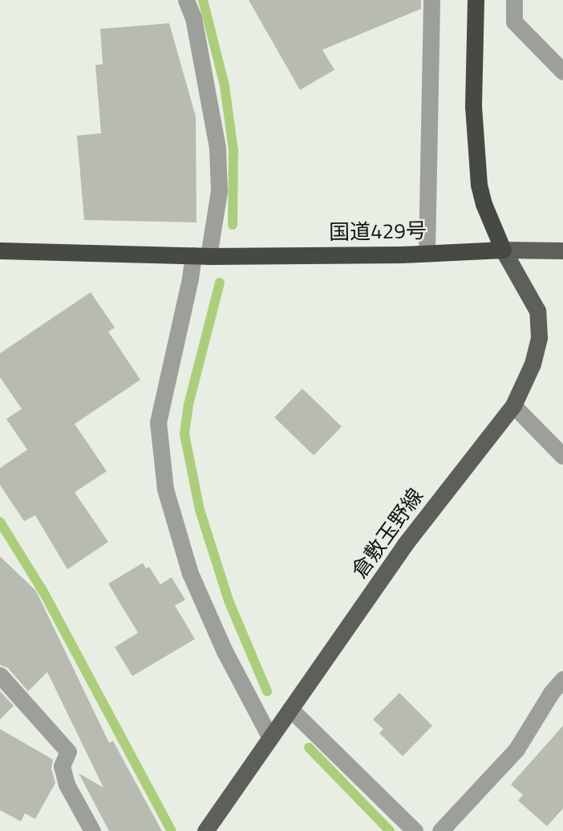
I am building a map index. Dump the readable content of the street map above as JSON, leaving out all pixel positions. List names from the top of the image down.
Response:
{
  "streets": {
    "highway": ["国道429号"],
    "main road": ["倉敷玉野線"]
  },
  "crossings": [
    ["国道429号", "倉敷玉野線"]
  ]
}
